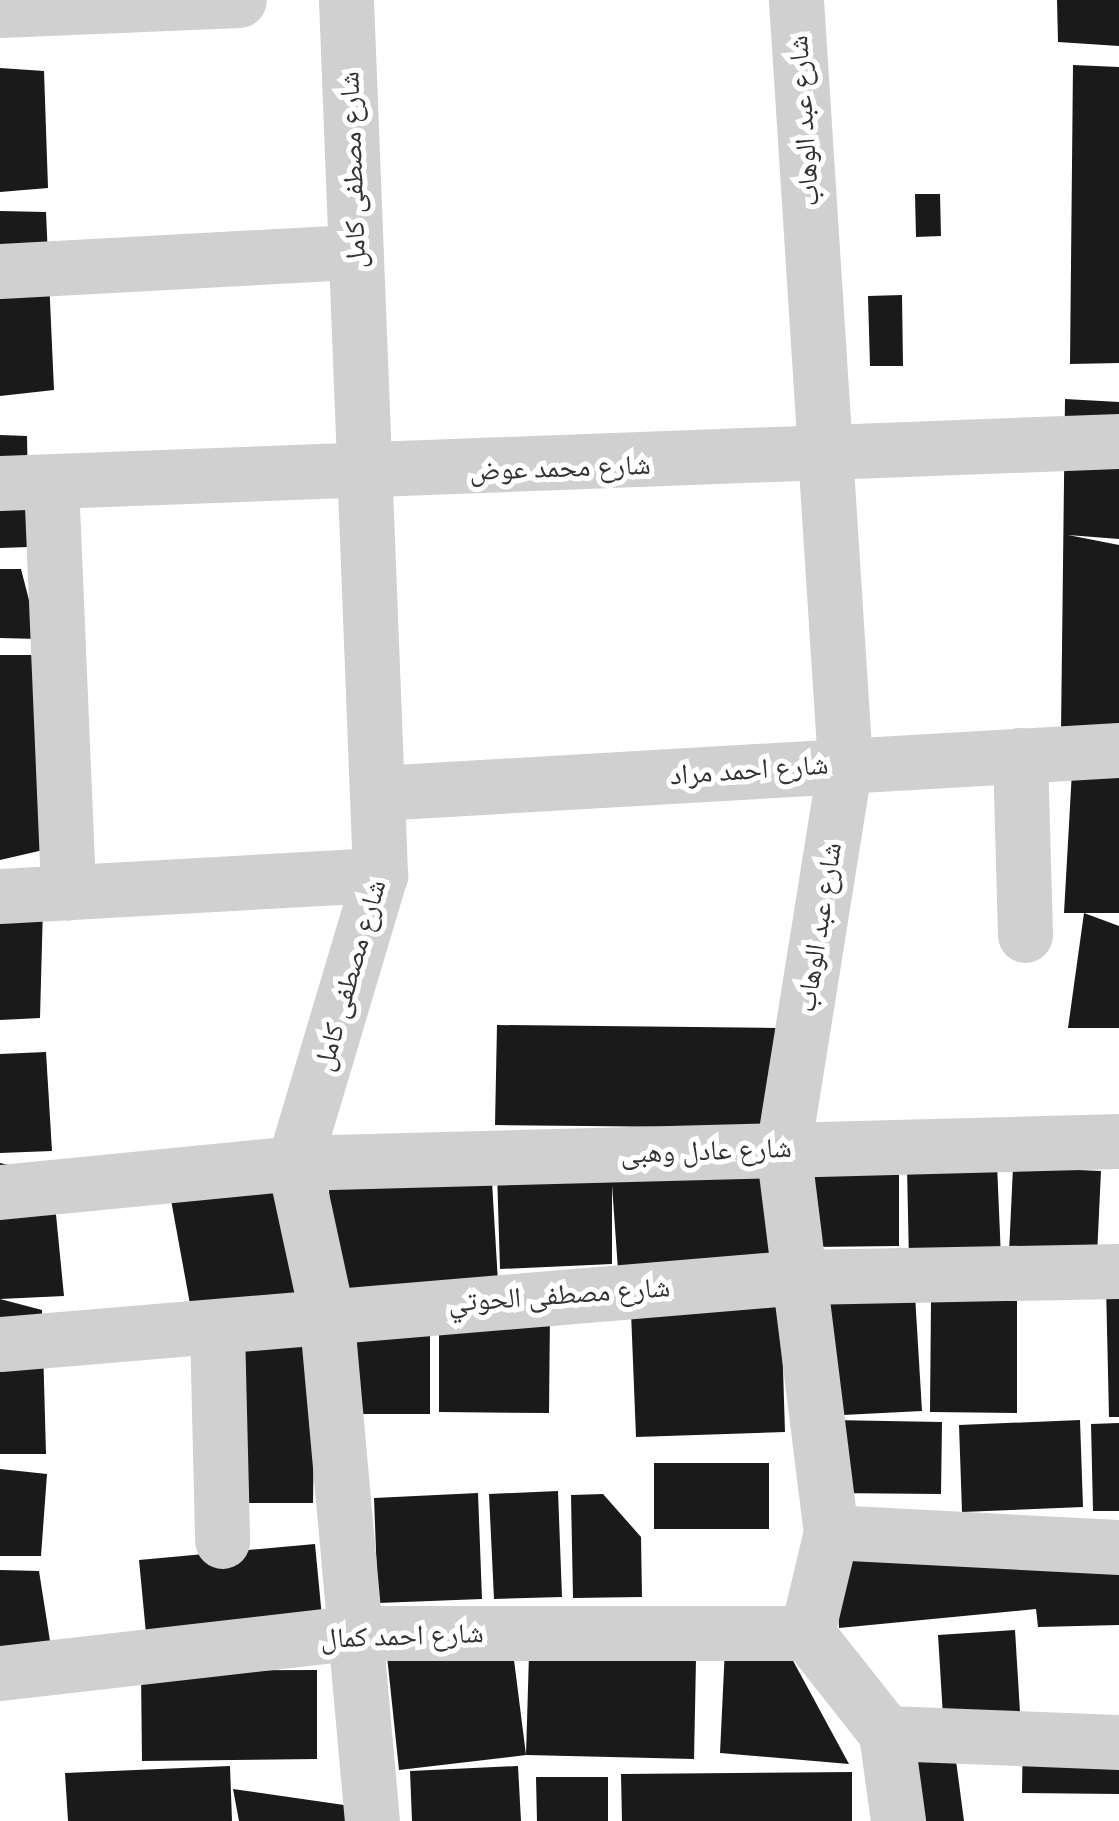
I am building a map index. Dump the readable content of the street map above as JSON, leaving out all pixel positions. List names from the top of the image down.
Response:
{
  "streets": {
    "street": [
      "شارع عبد الوهاب",
      "شارع مصطفى كامل",
      "شارع محمد عوض",
      "شارع احمد مراد",
      "شارع عادل وهبى",
      "شارع مصطفى الحوتي",
      "شارع احمد كمال"
    ]
  },
  "crossings": [
    ["شارع عبد الوهاب", "شارع محمد عوض"],
    ["شارع عبد الوهاب", "شارع احمد مراد"],
    ["شارع عبد الوهاب", "شارع عادل وهبى"],
    ["شارع عبد الوهاب", "شارع مصطفى الحوتي"],
    ["شارع عبد الوهاب", "شارع احمد كمال"],
    ["شارع مصطفى كامل", "شارع محمد عوض"],
    ["شارع مصطفى كامل", "شارع احمد مراد"],
    ["شارع مصطفى كامل", "شارع عادل وهبى"],
    ["شارع مصطفى كامل", "شارع مصطفى الحوتي"],
    ["شارع مصطفى كامل", "شارع احمد كمال"]
  ]
}
